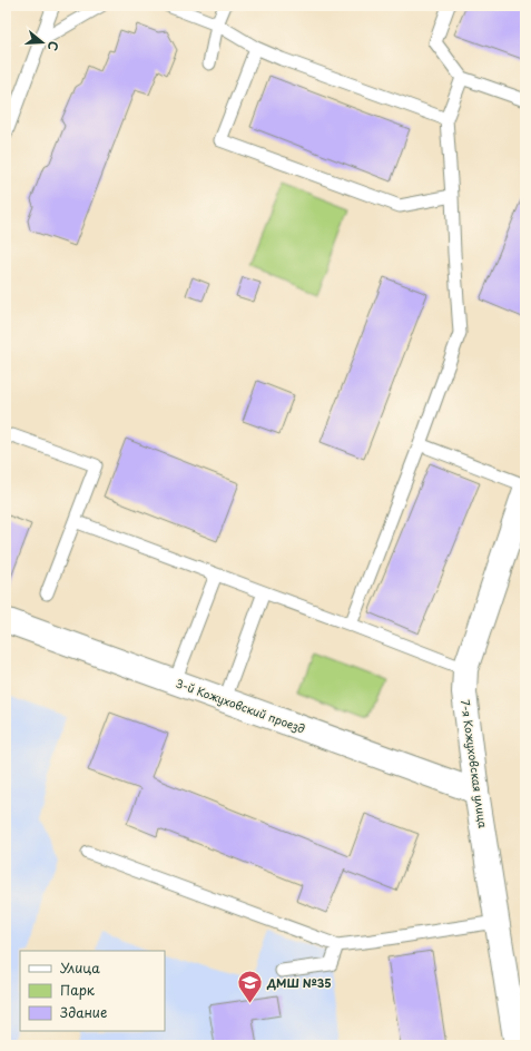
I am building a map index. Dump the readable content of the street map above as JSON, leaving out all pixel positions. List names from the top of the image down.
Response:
{
  "streets": {
    "street": ["3-й Кожуховский проезд", "7-я Кожуховская улица"]
  },
  "crossings": [
    ["3-й Кожуховский проезд", "7-я Кожуховская улица"]
  ],
  "places": {
    "school or university": ["ДМШ №35"]
  },
  "legend": ["Улица", "Парк", "Здание"],
  "north": "right"
}
